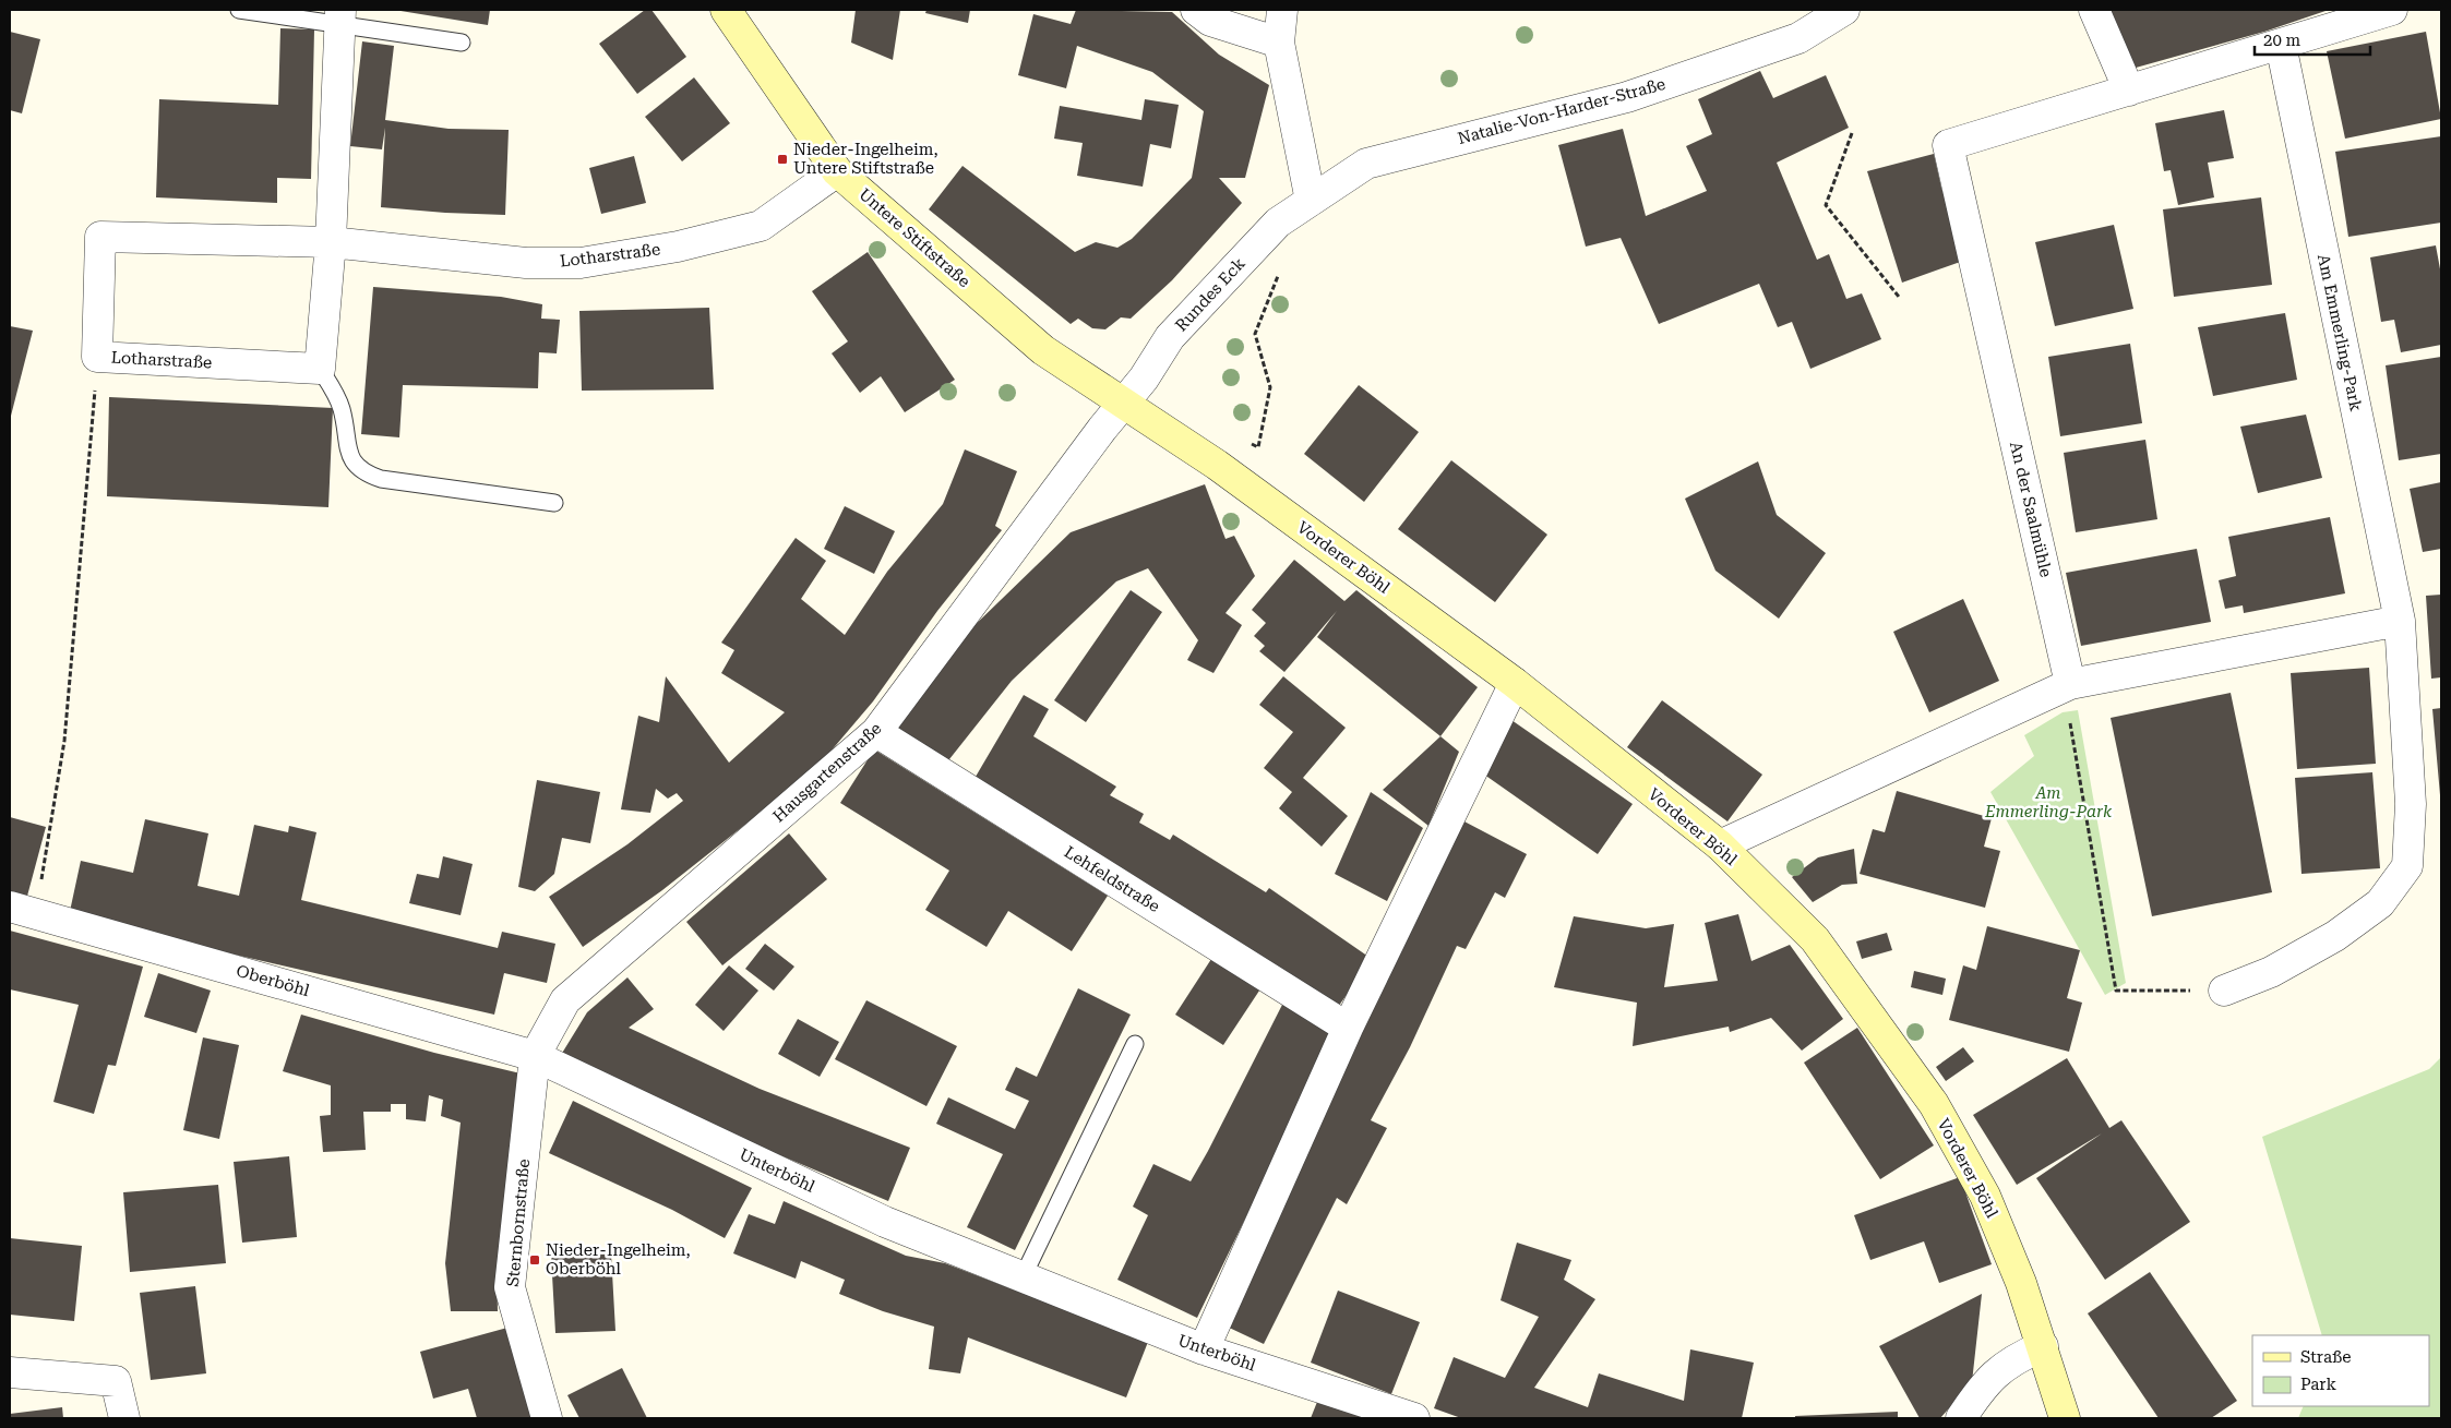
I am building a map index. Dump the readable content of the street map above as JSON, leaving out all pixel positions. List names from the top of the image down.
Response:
{
  "streets": {
    "main road": ["Untere Stiftstraße", "Vorderer Böhl"],
    "street": [
      "Natalie-Von-Harder-Straße",
      "Lotharstraße",
      "Rundes Eck",
      "Am Emmerling-Park",
      "An der Saalmühle",
      "Hausgartenstraße",
      "Lehfeldstraße",
      "Oberböhl",
      "Unterböhl",
      "Sternbornstraße"
    ]
  },
  "crossings": [
    ["Natalie-Von-Harder-Straße", "Rundes Eck"],
    ["Untere Stiftstraße", "Lotharstraße"],
    ["Untere Stiftstraße", "Rundes Eck"],
    ["Untere Stiftstraße", "Vorderer Böhl"],
    ["Untere Stiftstraße", "Hausgartenstraße"],
    ["Rundes Eck", "Vorderer Böhl"],
    ["Rundes Eck", "Hausgartenstraße"],
    ["Am Emmerling-Park", "An der Saalmühle"],
    ["Vorderer Böhl", "Hausgartenstraße"],
    ["Hausgartenstraße", "Lehfeldstraße"],
    ["Hausgartenstraße", "Oberböhl"],
    ["Hausgartenstraße", "Unterböhl"],
    ["Hausgartenstraße", "Sternbornstraße"],
    ["Oberböhl", "Unterböhl"],
    ["Oberböhl", "Sternbornstraße"],
    ["Unterböhl", "Sternbornstraße"]
  ],
  "parks": ["Am Emmerling-Park"],
  "places": {
    "transit": ["Nieder-Ingelheim, Untere Stiftstraße", "Nieder-Ingelheim, Oberböhl"]
  },
  "legend": ["Straße", "Park"],
  "scale_bar": "20 m"
}
